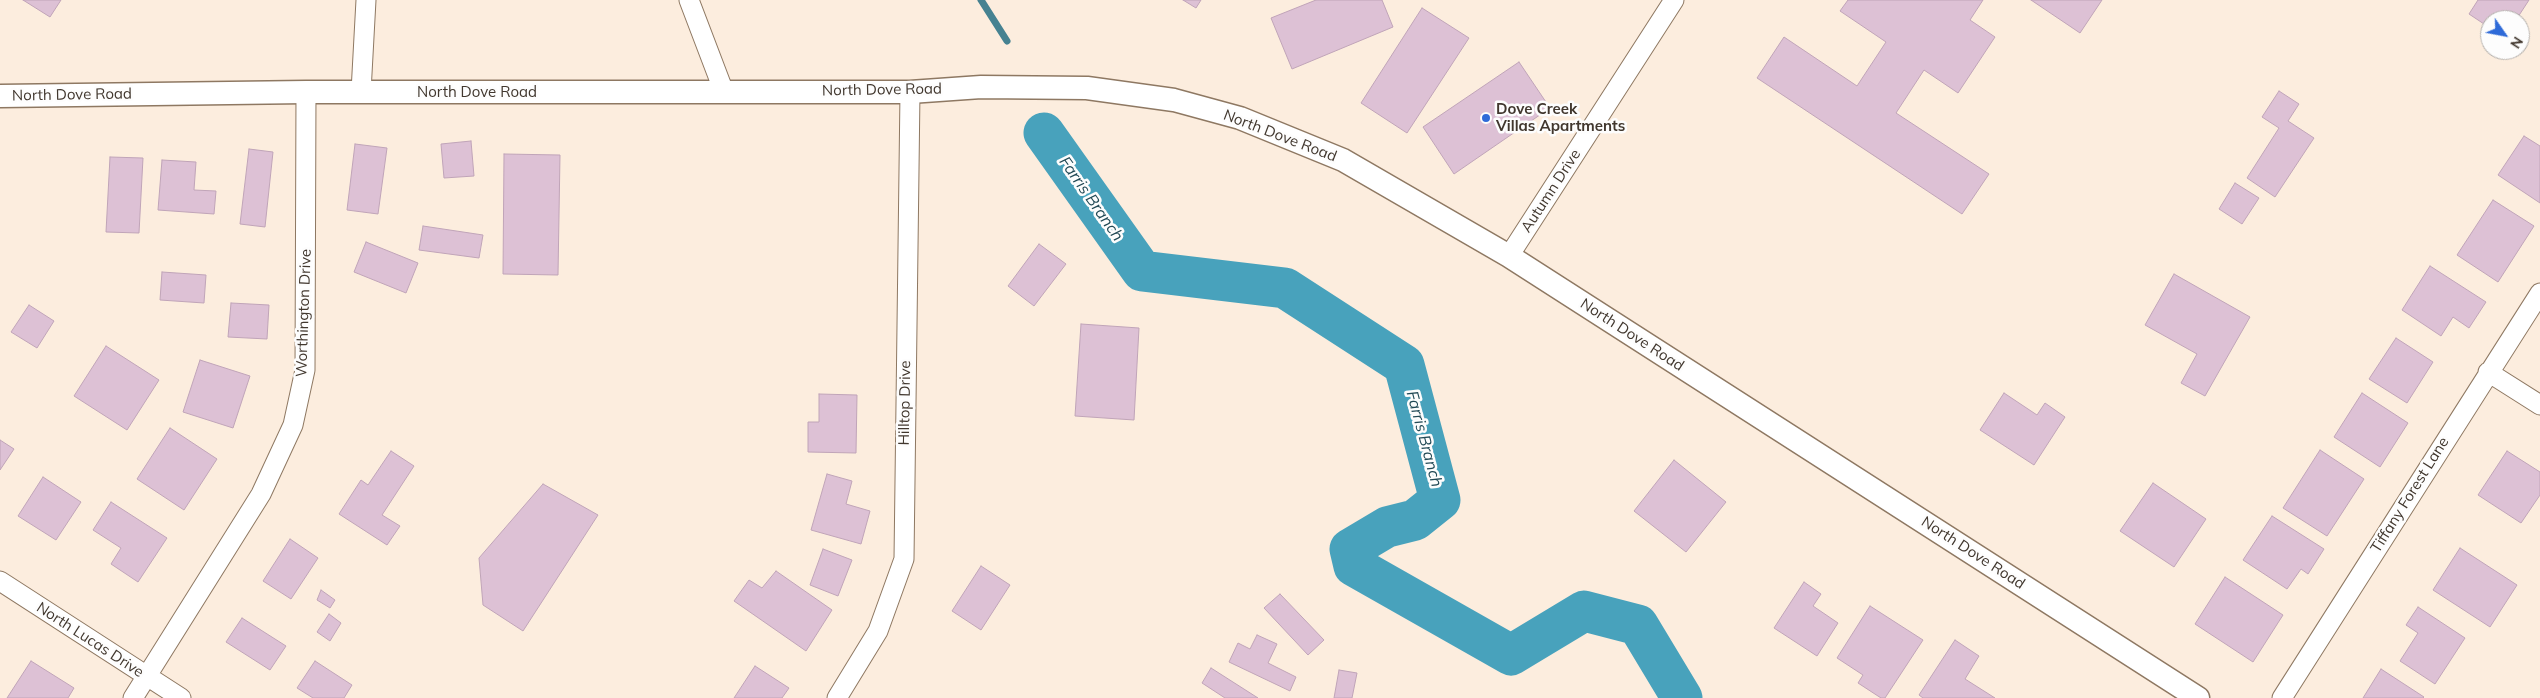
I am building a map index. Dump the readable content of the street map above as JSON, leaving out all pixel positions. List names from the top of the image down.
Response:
{
  "streets": {
    "street": [
      "North Dove Road",
      "Autumn Drive",
      "Worthington Drive",
      "Hilltop Drive",
      "Tiffany Forest Lane",
      "North Lucas Drive"
    ]
  },
  "crossings": [
    ["North Dove Road", "Autumn Drive"],
    ["North Dove Road", "Worthington Drive"],
    ["North Dove Road", "Hilltop Drive"],
    ["Worthington Drive", "North Lucas Drive"]
  ],
  "water": ["Farris Branch"],
  "places": ["Dove Creek Villas Apartments"],
  "north": "bottom right"
}
